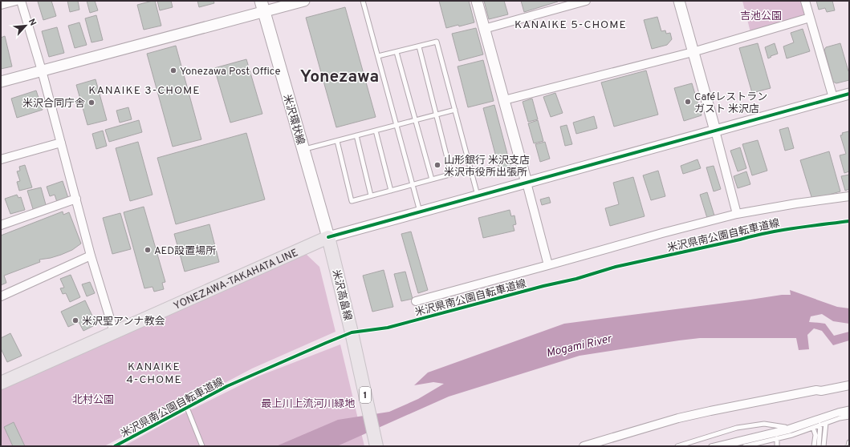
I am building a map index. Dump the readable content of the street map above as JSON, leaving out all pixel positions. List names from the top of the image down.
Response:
{
  "streets": {
    "main road": [
      "米沢環状線",
      "YONEZAWA-TAKAHATA LINE",
      "米沢高畠線",
      "1"
    ],
    "cycle path": ["米沢県南公園自転車道線"]
  },
  "crossings": [
    ["米沢環状線", "YONEZAWA-TAKAHATA LINE"],
    ["米沢環状線", "米沢高畠線"],
    ["YONEZAWA-TAKAHATA LINE", "米沢高畠線"]
  ],
  "districts": [
    "KANAIKE 5-CHOME",
    "Yonezawa",
    "KANAIKE 3-CHOME",
    "KANAIKE 4-CHOME"
  ],
  "water": ["Mogami River"],
  "parks": ["吉池公園", "北村公園", "最上川上流河川緑地"],
  "places": [
    "Yonezawa Post Office",
    "Caféレストラン ガスト 米沢店",
    "米沢合同庁舎",
    "山形銀行 米沢支店 米沢市役所出張所",
    "AED設置場所",
    "米沢聖アンナ教会"
  ],
  "north": "top right"
}
